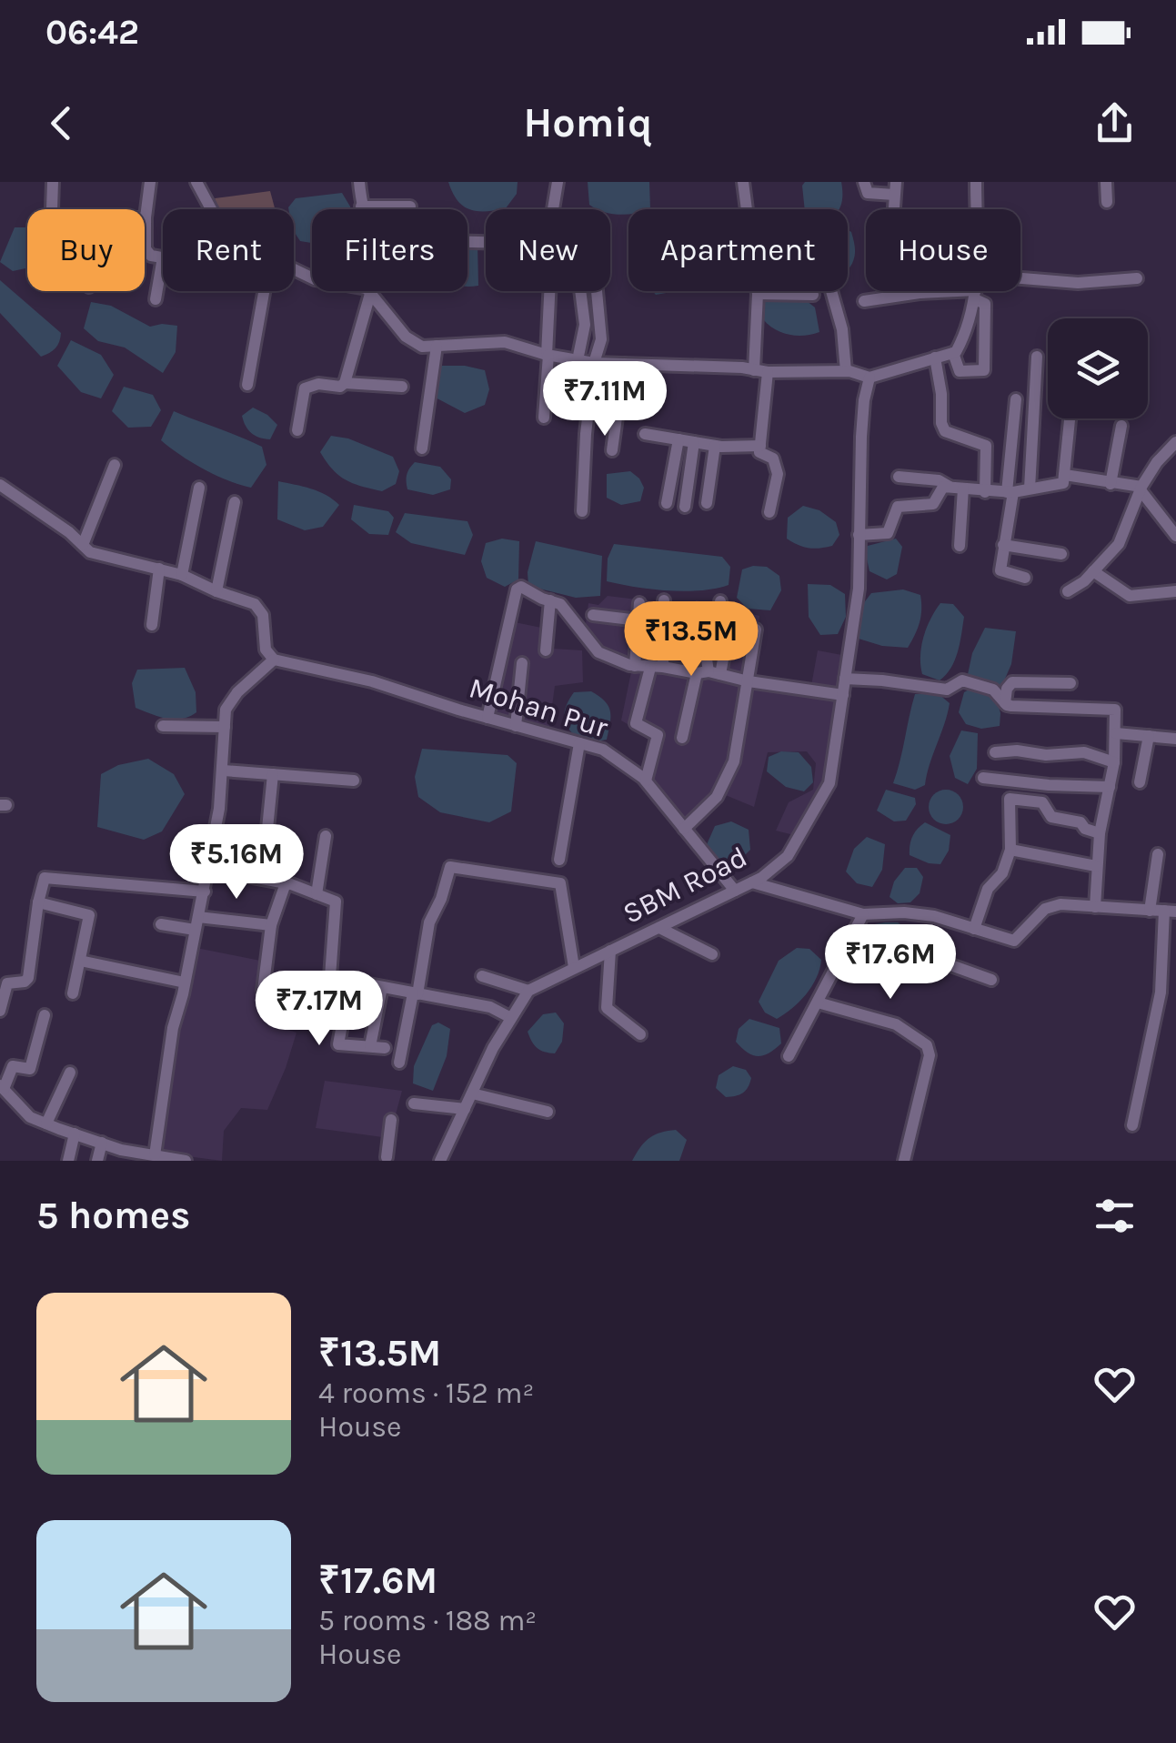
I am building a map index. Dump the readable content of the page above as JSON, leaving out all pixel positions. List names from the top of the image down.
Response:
{
  "streets": {
    "street": ["Mohan Pur", "SBM Road"]
  },
  "crossings": [
    ["Mohan Pur", "SBM Road"]
  ],
  "page": {
    "status": "06:42",
    "header": "Homiq",
    "chip": [
      "Buy",
      "Rent",
      "Filters",
      "New",
      "Apartment",
      "House"
    ],
    "price": [
      "₹7.11M",
      "₹13.5M",
      "₹5.16M",
      "₹17.6M",
      "₹7.17M"
    ],
    "heading": "5 homes",
    "list": [
      {
        "name": "₹13.5M",
        "note": "4 rooms · 152 m² · House"
      },
      {
        "name": "₹17.6M",
        "note": "5 rooms · 188 m² · House"
      }
    ]
  }
}
